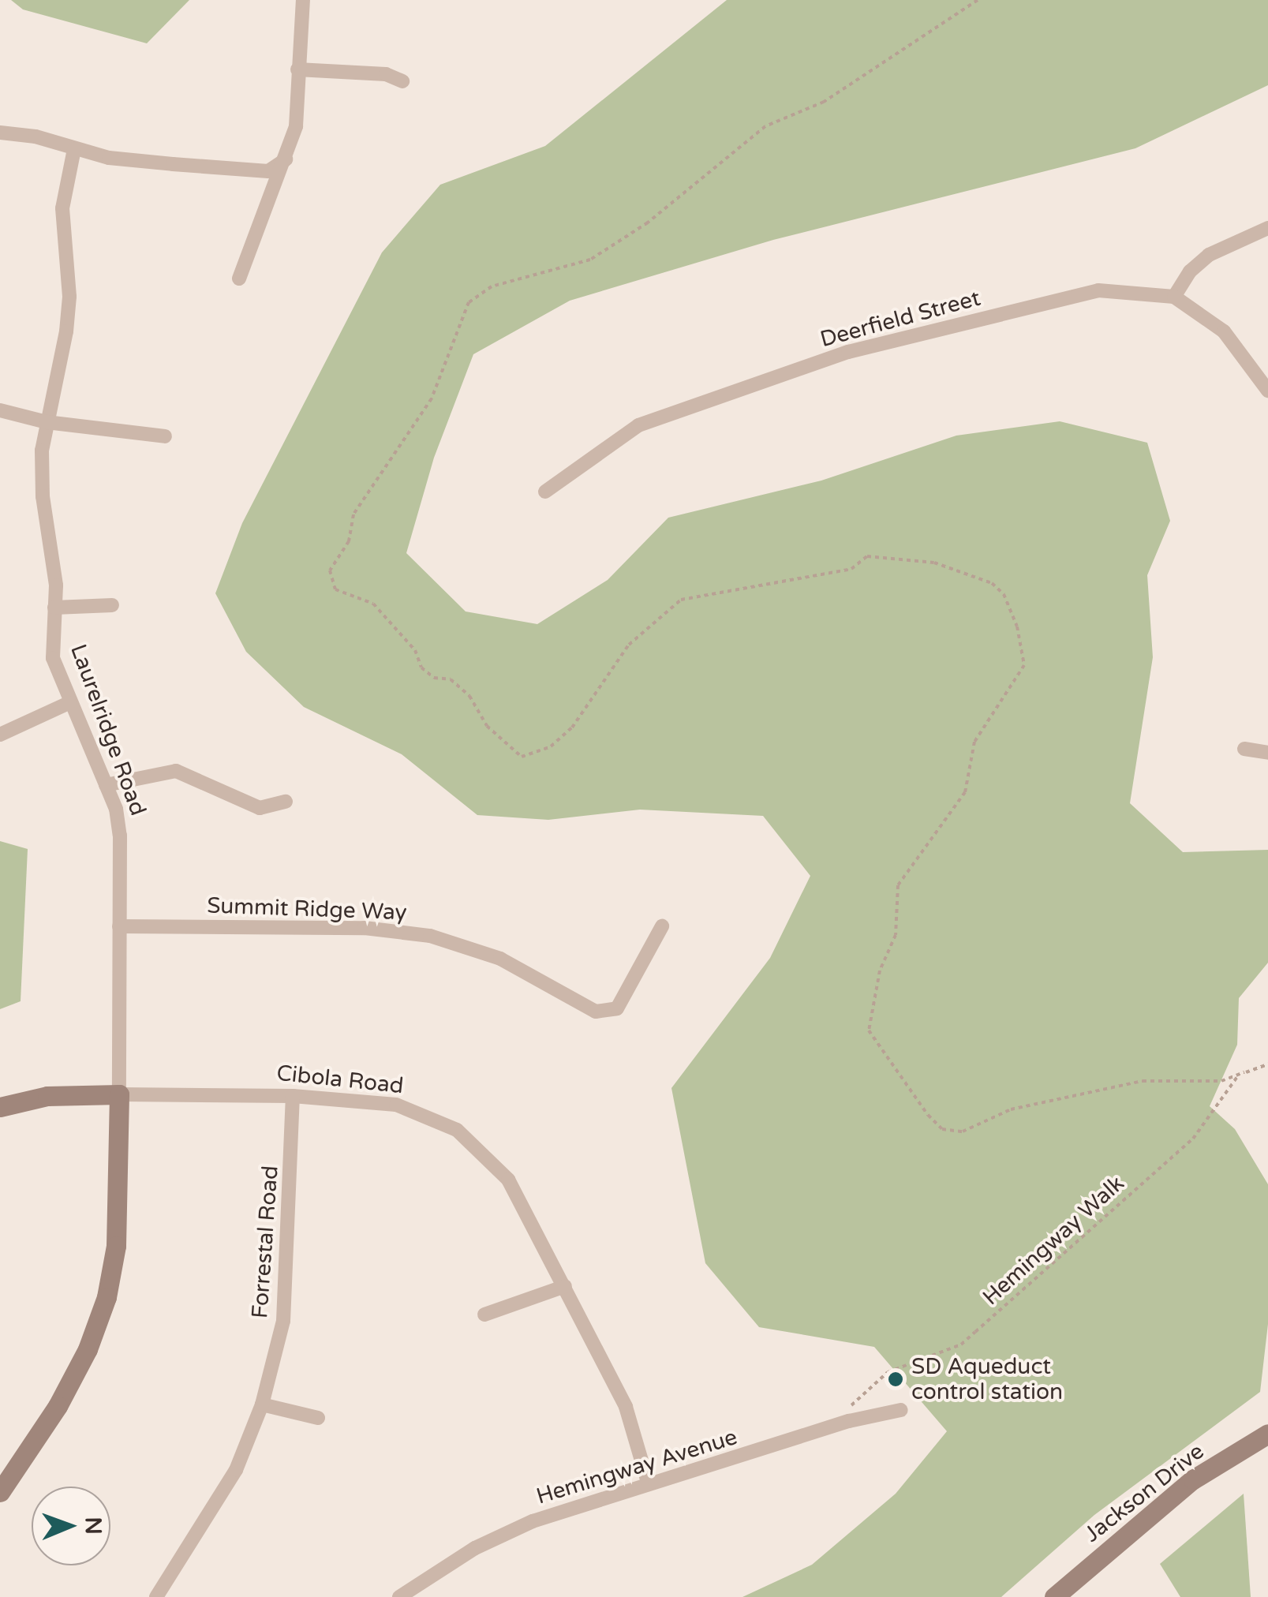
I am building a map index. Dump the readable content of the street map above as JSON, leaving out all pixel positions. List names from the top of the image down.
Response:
{
  "streets": {
    "street": [
      "Deerfield Street",
      "Laurelridge Road",
      "Summit Ridge Way",
      "Cibola Road",
      "Forrestal Road",
      "Hemingway Avenue",
      "Jackson Drive"
    ],
    "path": ["Hemingway Walk"]
  },
  "crossings": [
    ["Laurelridge Road", "Summit Ridge Way"],
    ["Laurelridge Road", "Cibola Road"],
    ["Cibola Road", "Forrestal Road"],
    ["Cibola Road", "Hemingway Avenue"],
    ["Hemingway Walk", "Hemingway Avenue"]
  ],
  "places": ["SD Aqueduct control station"],
  "north": "right"
}
